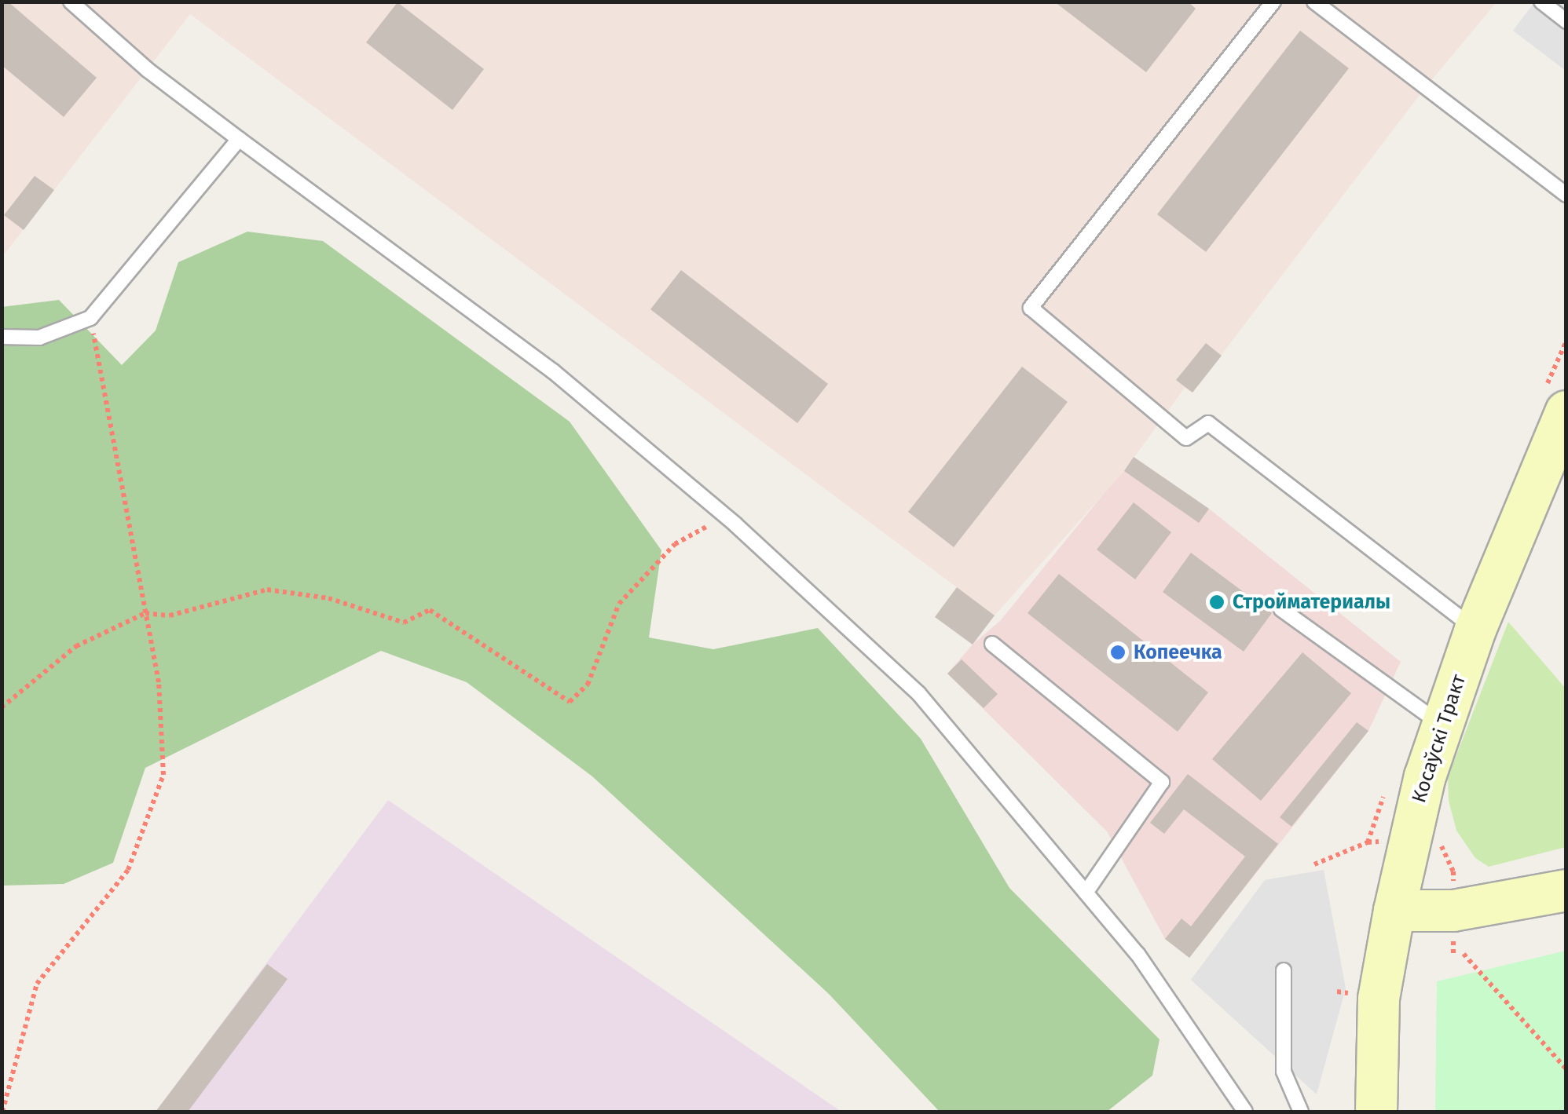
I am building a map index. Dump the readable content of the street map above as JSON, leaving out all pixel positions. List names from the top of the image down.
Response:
{
  "streets": {
    "main road": ["Косаўскі Тракт"]
  },
  "places": ["Стройматериалы", "Копеечка"]
}
